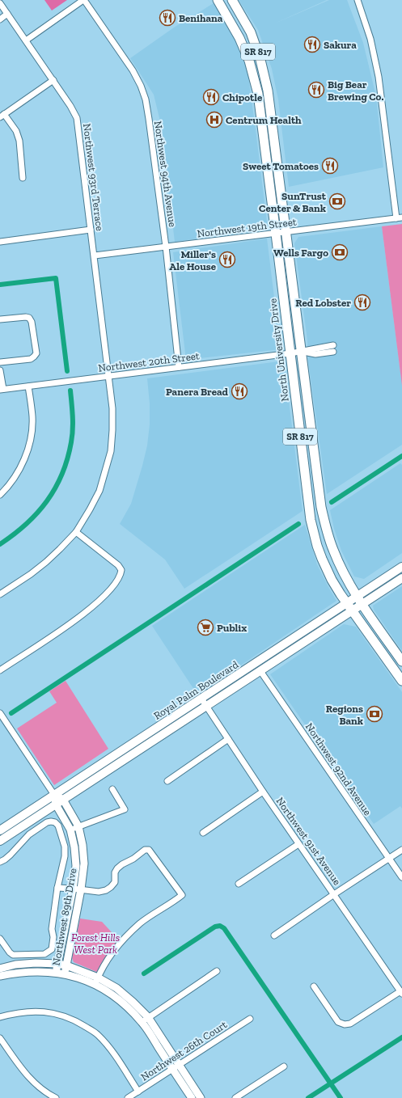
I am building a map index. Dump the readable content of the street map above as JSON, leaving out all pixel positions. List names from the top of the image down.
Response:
{
  "streets": {
    "main road": ["SR 817", "North University Drive", "Royal Palm Boulevard"],
    "street": [
      "Northwest 94th Avenue",
      "Northwest 93rd Terrace",
      "Northwest 19th Street",
      "Northwest 20th Street",
      "Northwest 92nd Avenue",
      "Northwest 91st Avenue",
      "Northwest 89th Drive",
      "Northwest 26th Court"
    ]
  },
  "crossings": [
    ["Northwest 94th Avenue", "Northwest 19th Street"],
    ["Northwest 94th Avenue", "Northwest 20th Street"],
    ["Northwest 93rd Terrace", "Northwest 19th Street"],
    ["Northwest 93rd Terrace", "Northwest 20th Street"],
    ["Northwest 19th Street", "North University Drive"],
    ["North University Drive", "Northwest 20th Street"],
    ["North University Drive", "Royal Palm Boulevard"],
    ["Royal Palm Boulevard", "Northwest 92nd Avenue"],
    ["Royal Palm Boulevard", "Northwest 91st Avenue"],
    ["Royal Palm Boulevard", "Northwest 89th Drive"]
  ],
  "parks": ["Forest Hills West Park"],
  "places": {
    "restaurant": [
      "Benihana",
      "Sakura",
      "Big Bear Brewing Co.",
      "Chipotle",
      "Sweet Tomatoes",
      "Miller's Ale House",
      "Red Lobster",
      "Panera Bread"
    ],
    "hospital": ["Centrum Health"],
    "bank": ["SunTrust Center & Bank", "Wells Fargo", "Regions Bank"],
    "supermarket": ["Publix"]
  }
}
